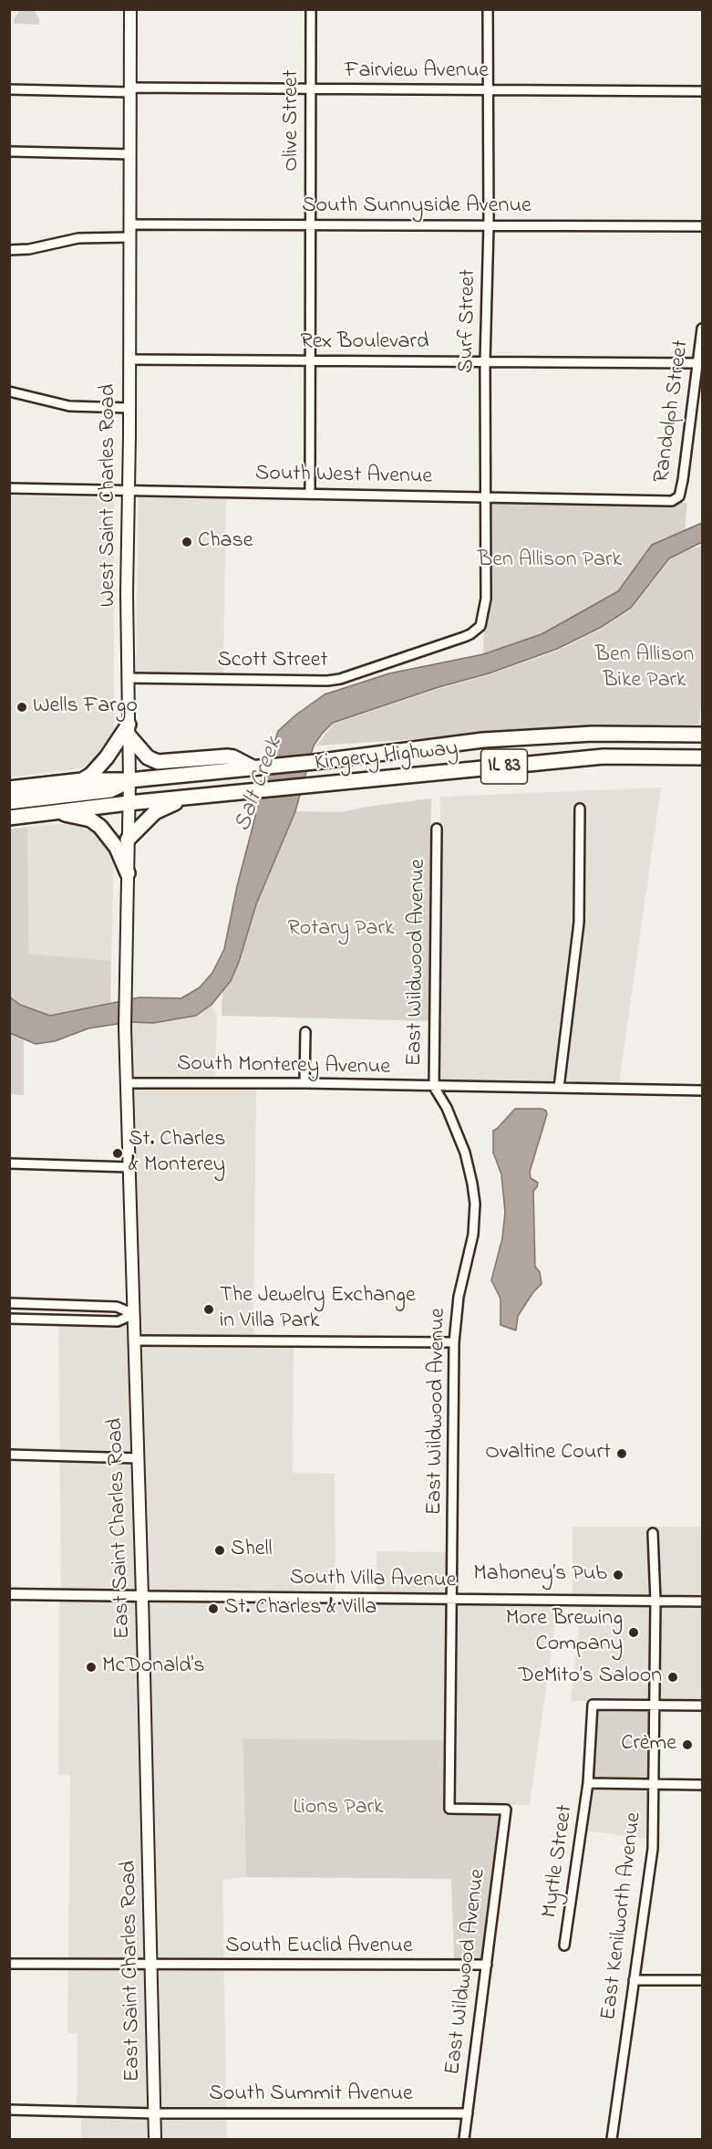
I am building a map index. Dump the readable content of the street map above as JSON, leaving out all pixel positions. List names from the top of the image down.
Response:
{
  "streets": {
    "highway": ["Kingery Highway", "IL 83"],
    "main road": ["West Saint Charles Road", "East Saint Charles Road"],
    "street": [
      "Fairview Avenue",
      "Olive Street",
      "South Sunnyside Avenue",
      "Surf Street",
      "Rex Boulevard",
      "Randolph Street",
      "South West Avenue",
      "Scott Street",
      "East Wildwood Avenue",
      "South Monterey Avenue",
      "South Villa Avenue",
      "Myrtle Street",
      "East Kenilworth Avenue",
      "South Euclid Avenue",
      "South Summit Avenue"
    ]
  },
  "crossings": [
    ["Fairview Avenue", "Olive Street"],
    ["Fairview Avenue", "Surf Street"],
    ["Fairview Avenue", "West Saint Charles Road"],
    ["Olive Street", "South Sunnyside Avenue"],
    ["Olive Street", "Rex Boulevard"],
    ["Olive Street", "South West Avenue"],
    ["South Sunnyside Avenue", "Surf Street"],
    ["South Sunnyside Avenue", "West Saint Charles Road"],
    ["Surf Street", "Rex Boulevard"],
    ["Surf Street", "South West Avenue"],
    ["Surf Street", "Scott Street"],
    ["Rex Boulevard", "Randolph Street"],
    ["Rex Boulevard", "West Saint Charles Road"],
    ["Randolph Street", "South West Avenue"],
    ["South West Avenue", "West Saint Charles Road"],
    ["West Saint Charles Road", "Scott Street"],
    ["West Saint Charles Road", "Kingery Highway"],
    ["West Saint Charles Road", "East Saint Charles Road"],
    ["East Wildwood Avenue", "South Monterey Avenue"],
    ["East Wildwood Avenue", "South Villa Avenue"],
    ["East Wildwood Avenue", "South Euclid Avenue"],
    ["East Wildwood Avenue", "South Summit Avenue"],
    ["South Monterey Avenue", "East Saint Charles Road"],
    ["East Saint Charles Road", "South Villa Avenue"],
    ["East Saint Charles Road", "South Euclid Avenue"],
    ["East Saint Charles Road", "South Summit Avenue"],
    ["South Villa Avenue", "East Kenilworth Avenue"],
    ["Myrtle Street", "East Kenilworth Avenue"]
  ],
  "water": ["Salt Creek"],
  "parks": [
    "Ben Allison Park",
    "Ben Allison Bike Park",
    "Rotary Park",
    "Lions Park"
  ],
  "places": [
    "Chase",
    "Wells Fargo",
    "St. Charles & Monterey",
    "The Jewelry Exchange in Villa Park",
    "Ovaltine Court",
    "Shell",
    "Mahoney’s Pub",
    "St. Charles & Villa",
    "More Brewing Company",
    "McDonald's",
    "DeMito’s Saloon",
    "Crème"
  ]
}
